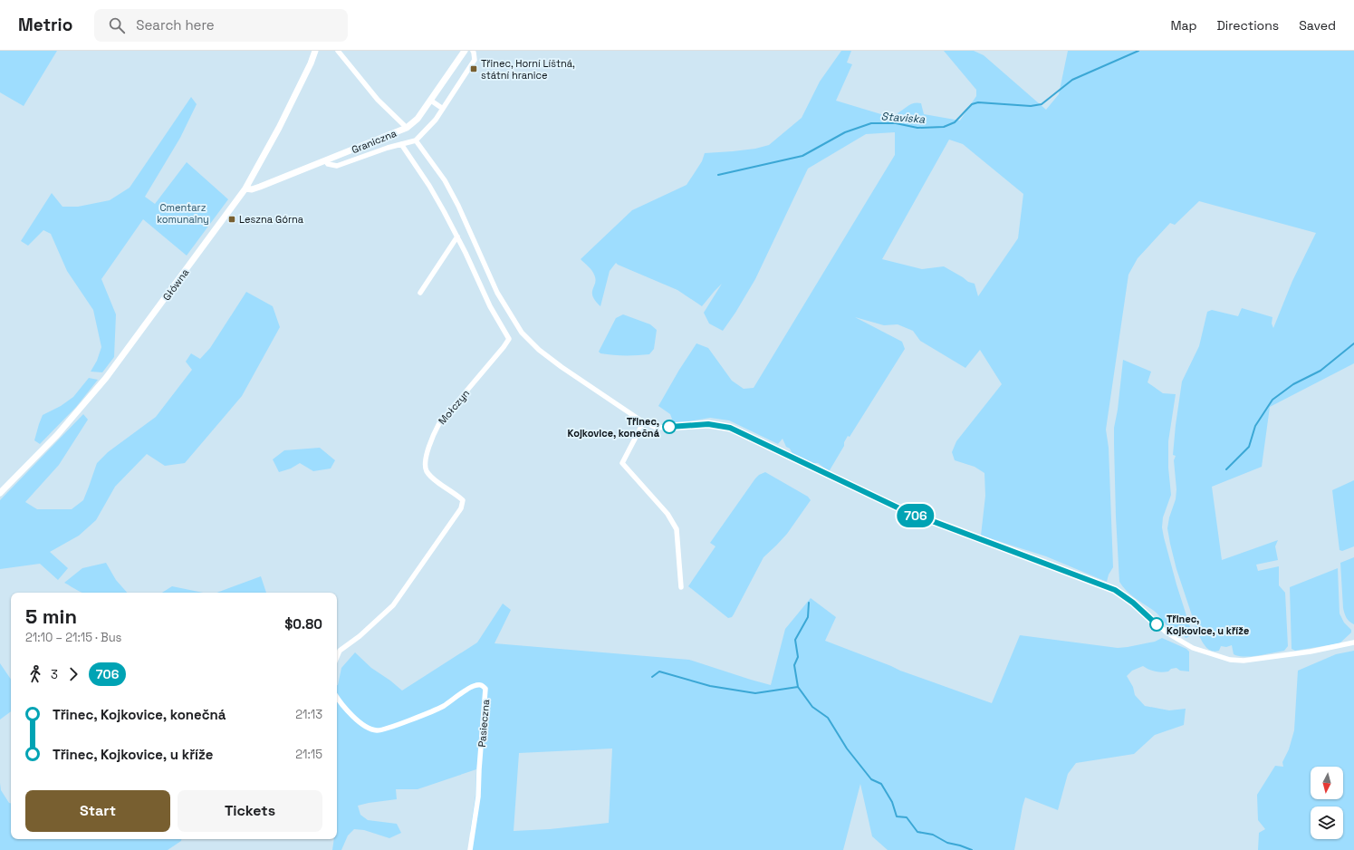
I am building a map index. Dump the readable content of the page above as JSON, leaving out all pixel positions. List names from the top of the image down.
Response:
{
  "streets": {
    "street": [
      "Graniczna",
      "Główna",
      "Mołczyn",
      "Pasieczna"
    ]
  },
  "crossings": [
    ["Graniczna", "Główna"]
  ],
  "water": ["Staviska"],
  "parks": ["Cmentarz komunalny"],
  "places": {
    "transit": ["Třinec, Horní Líštná, státní hranice", "Leszna Górna"],
    "other": ["Třinec, Kojkovice, konečná", "Třinec, Kojkovice, u kříže"]
  },
  "lines": ["bus line 706"],
  "north": "bottom",
  "page": {
    "header": "Metrio",
    "search": "Search here",
    "nav": ["Map", "Directions", "Saved"],
    "on_map": "706",
    "heading": ["5 min", "21:10 – 21:15 · Bus", "$0.80"],
    "legs": ["3", "706"],
    "list": [
      {
        "name": "Třinec, Kojkovice, konečná",
        "value": "21:13"
      },
      {
        "name": "Třinec, Kojkovice, u kříže",
        "value": "21:15"
      }
    ],
    "buttons": ["Start", "Tickets"]
  }
}
